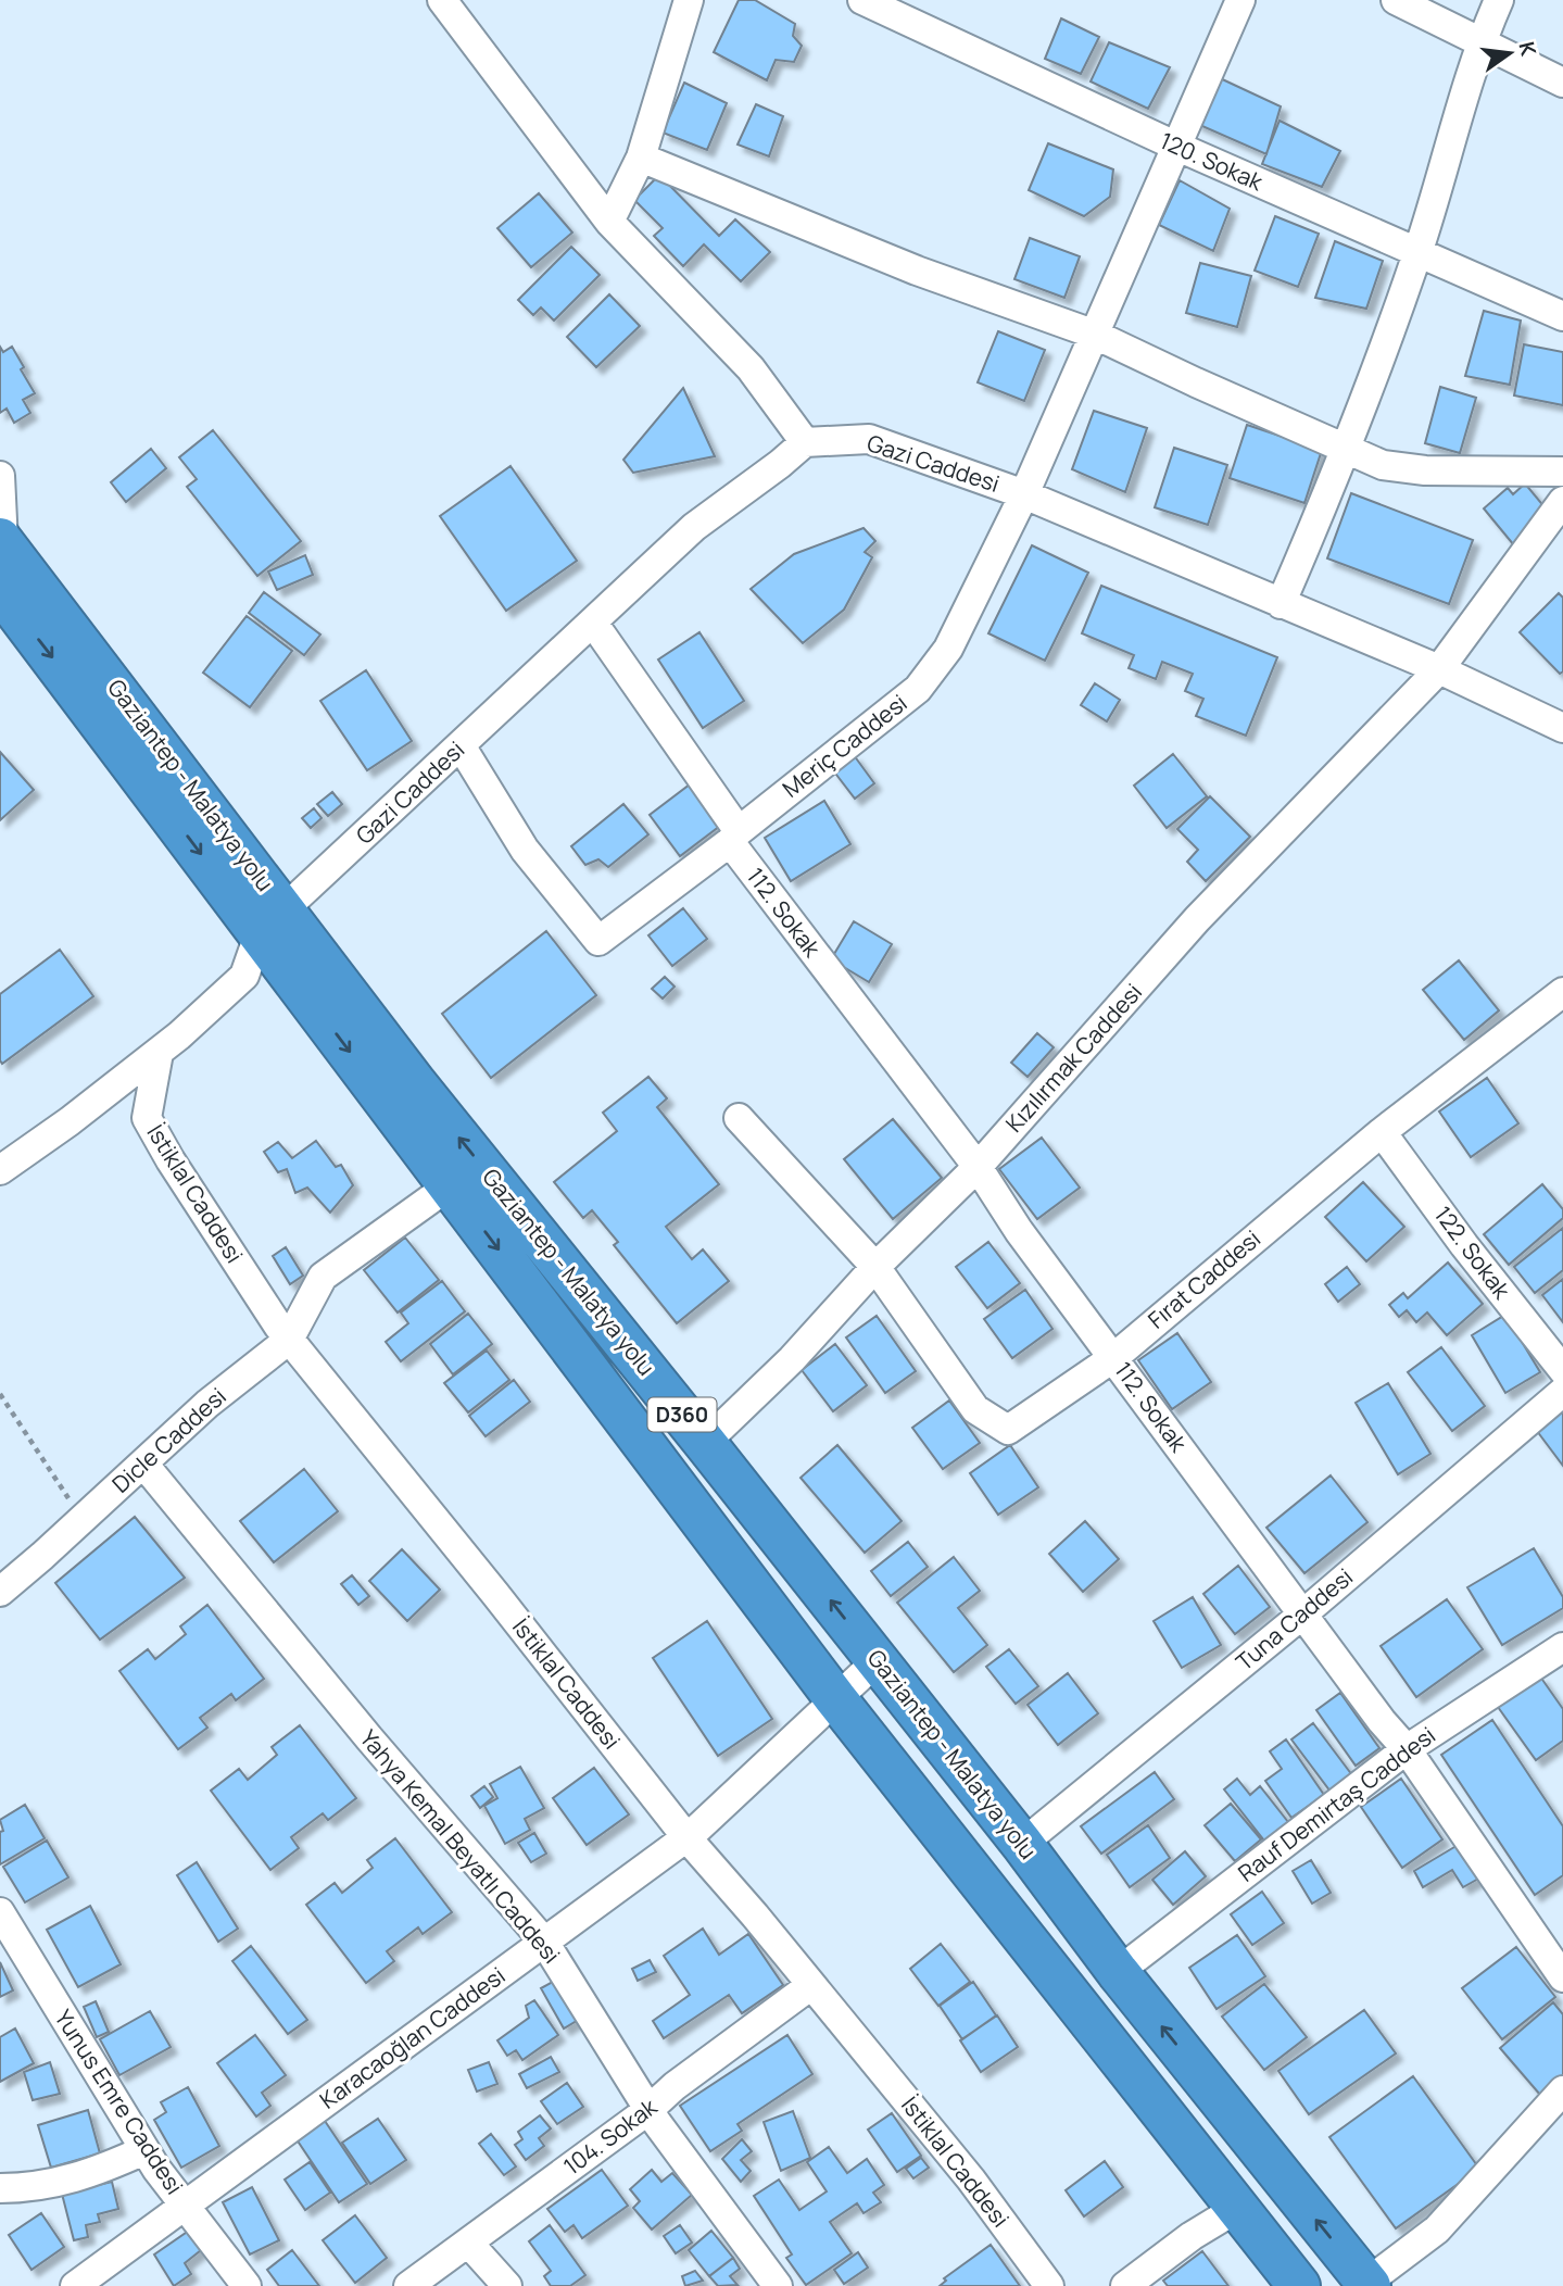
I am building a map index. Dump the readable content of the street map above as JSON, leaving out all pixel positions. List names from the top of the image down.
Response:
{
  "streets": {
    "highway": ["Gaziantep - Malatya yolu", "D360"],
    "street": [
      "120. Sokak",
      "Gazi Caddesi",
      "Meriç Caddesi",
      "112. Sokak",
      "Kızılırmak Caddesi",
      "İstiklal Caddesi",
      "122. Sokak",
      "Fırat Caddesi",
      "Dicle Caddesi",
      "Tuna Caddesi",
      "Rauf Demirtaş Caddesi",
      "Yahya Kemal Beyatlı Caddesi",
      "Karacaoğlan Caddesi",
      "Yunus Emre Caddesi",
      "104. Sokak"
    ]
  },
  "crossings": [
    ["120. Sokak", "Meriç Caddesi"],
    ["Gazi Caddesi", "Meriç Caddesi"],
    ["Gazi Caddesi", "Gaziantep - Malatya yolu"],
    ["Gazi Caddesi", "112. Sokak"],
    ["Gazi Caddesi", "Kızılırmak Caddesi"],
    ["Meriç Caddesi", "112. Sokak"],
    ["Gaziantep - Malatya yolu", "Kızılırmak Caddesi"],
    ["Gaziantep - Malatya yolu", "Dicle Caddesi"],
    ["Gaziantep - Malatya yolu", "Tuna Caddesi"],
    ["Gaziantep - Malatya yolu", "Rauf Demirtaş Caddesi"],
    ["Gaziantep - Malatya yolu", "Karacaoğlan Caddesi"],
    ["112. Sokak", "Kızılırmak Caddesi"],
    ["112. Sokak", "Fırat Caddesi"],
    ["112. Sokak", "Tuna Caddesi"],
    ["112. Sokak", "Rauf Demirtaş Caddesi"],
    ["Kızılırmak Caddesi", "Fırat Caddesi"],
    ["İstiklal Caddesi", "Dicle Caddesi"],
    ["İstiklal Caddesi", "Karacaoğlan Caddesi"],
    ["İstiklal Caddesi", "104. Sokak"],
    ["122. Sokak", "Fırat Caddesi"],
    ["Dicle Caddesi", "Yahya Kemal Beyatlı Caddesi"],
    ["Yahya Kemal Beyatlı Caddesi", "Karacaoğlan Caddesi"],
    ["Yahya Kemal Beyatlı Caddesi", "104. Sokak"],
    ["Karacaoğlan Caddesi", "Yunus Emre Caddesi"]
  ],
  "north": "right"
}
